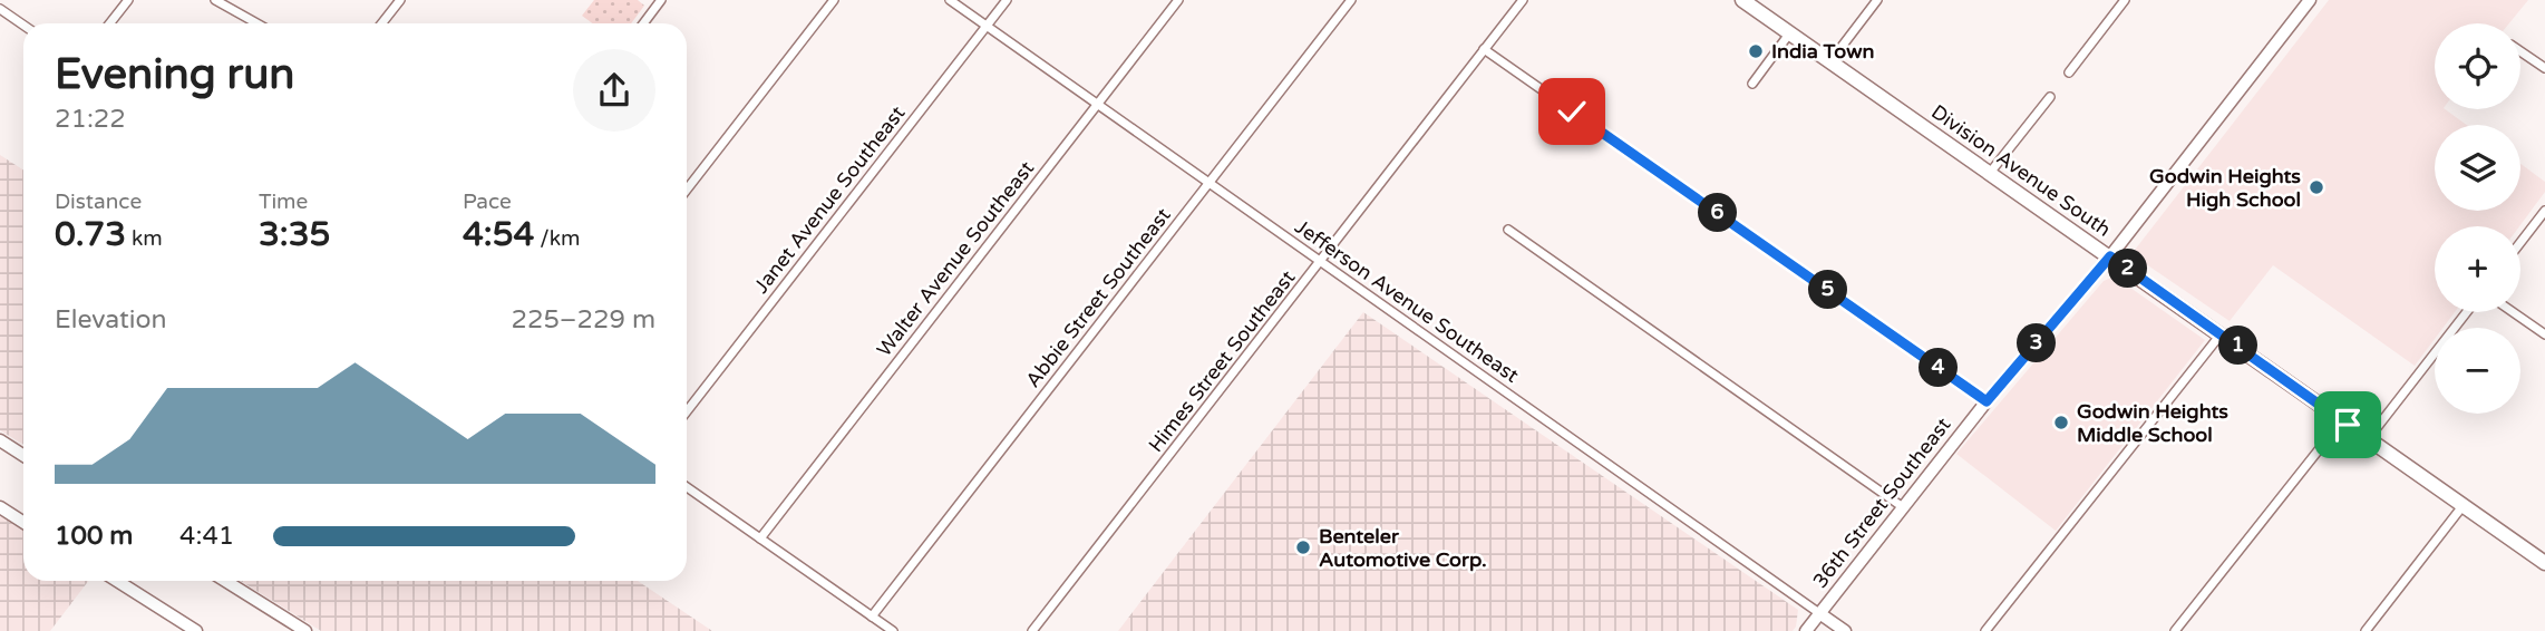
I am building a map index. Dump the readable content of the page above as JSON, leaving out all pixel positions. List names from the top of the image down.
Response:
{
  "streets": {
    "main road": ["Division Avenue South"],
    "street": [
      "Janet Avenue Southeast",
      "Walter Avenue Southeast",
      "Abbie Street Southeast",
      "Jefferson Avenue Southeast",
      "Himes Street Southeast",
      "36th Street Southeast"
    ]
  },
  "crossings": [
    ["Division Avenue South", "36th Street Southeast"],
    ["Janet Avenue Southeast", "Jefferson Avenue Southeast"],
    ["Walter Avenue Southeast", "Jefferson Avenue Southeast"],
    ["Abbie Street Southeast", "Jefferson Avenue Southeast"],
    ["Jefferson Avenue Southeast", "Himes Street Southeast"],
    ["Jefferson Avenue Southeast", "36th Street Southeast"]
  ],
  "places": [
    "India Town",
    "Godwin Heights High School",
    "Godwin Heights Middle School",
    "Benteler Automotive Corp."
  ],
  "page": {
    "map_buttons": ["+", "−"],
    "heading": ["Evening run", "21:22"],
    "stats": [
      ["Distance", "0.73 km"],
      ["Time", "3:35"],
      ["Pace", "4:54 /km"]
    ],
    "pins": [
      "6",
      "2",
      "5",
      "3",
      "1",
      "4"
    ],
    "chart": ["Elevation", "225–229 m"],
    "list": [
      {
        "name": "100 m",
        "note": "4:41"
      }
    ]
  }
}
